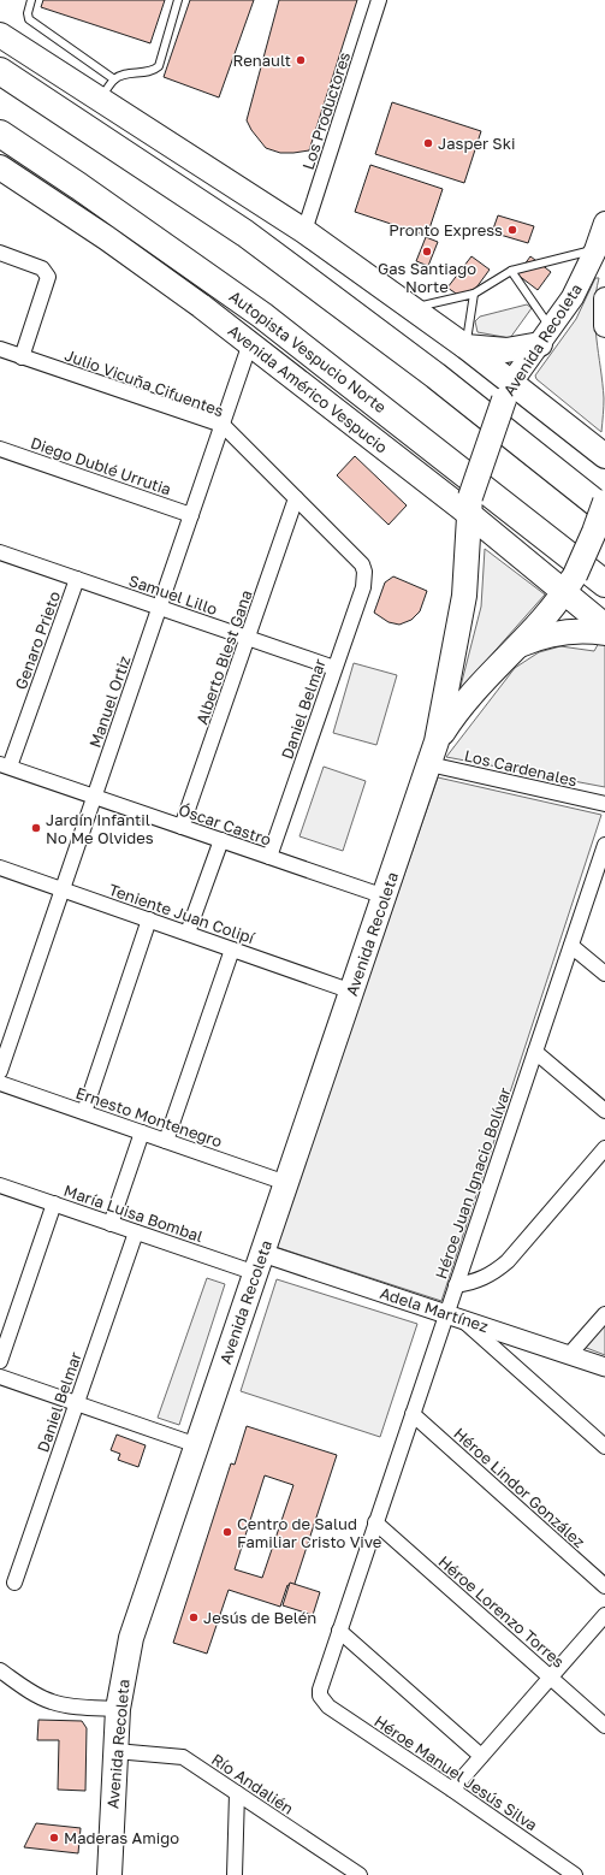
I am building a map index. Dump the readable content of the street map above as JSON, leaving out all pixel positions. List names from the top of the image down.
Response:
{
  "streets": {
    "highway": ["Autopista Vespucio Norte"],
    "main road": ["Avenida Recoleta", "Avenida Américo Vespucio"],
    "street": [
      "Los Productores",
      "Julio Vicuña Cifuentes",
      "Diego Dublé Urrutia",
      "Samuel Lillo",
      "Genaro Prieto",
      "Alberto Blest Gana",
      "Manuel Ortiz",
      "Daniel Belmar",
      "Los Cardenales",
      "Óscar Castro",
      "Teniente Juan Colipí",
      "Ernesto Montenegro",
      "Héroe Juan Ignacio Bolívar",
      "María Luisa Bombal",
      "Adela Martínez",
      "Héroe Lindor González",
      "Héroe Lorenzo Torres",
      "Héroe Manuel Jesús Silva",
      "Río Andalién"
    ]
  },
  "crossings": [
    ["Avenida Recoleta", "Avenida Américo Vespucio"],
    ["Avenida Recoleta", "Los Cardenales"],
    ["Avenida Recoleta", "Óscar Castro"],
    ["Avenida Recoleta", "Teniente Juan Colipí"],
    ["Avenida Recoleta", "Ernesto Montenegro"],
    ["Avenida Recoleta", "María Luisa Bombal"],
    ["Avenida Recoleta", "Adela Martínez"],
    ["Avenida Recoleta", "Río Andalién"],
    ["Julio Vicuña Cifuentes", "Alberto Blest Gana"],
    ["Julio Vicuña Cifuentes", "Manuel Ortiz"],
    ["Julio Vicuña Cifuentes", "Daniel Belmar"],
    ["Avenida Américo Vespucio", "Manuel Ortiz"],
    ["Diego Dublé Urrutia", "Manuel Ortiz"],
    ["Samuel Lillo", "Genaro Prieto"],
    ["Samuel Lillo", "Alberto Blest Gana"],
    ["Samuel Lillo", "Manuel Ortiz"],
    ["Samuel Lillo", "Daniel Belmar"],
    ["Genaro Prieto", "Óscar Castro"],
    ["Alberto Blest Gana", "Óscar Castro"],
    ["Manuel Ortiz", "Óscar Castro"],
    ["Manuel Ortiz", "Teniente Juan Colipí"],
    ["Daniel Belmar", "Óscar Castro"],
    ["Daniel Belmar", "María Luisa Bombal"],
    ["Héroe Juan Ignacio Bolívar", "Adela Martínez"],
    ["Héroe Juan Ignacio Bolívar", "Héroe Lindor González"],
    ["Héroe Juan Ignacio Bolívar", "Héroe Lorenzo Torres"],
    ["Héroe Juan Ignacio Bolívar", "Héroe Manuel Jesús Silva"],
    ["María Luisa Bombal", "Adela Martínez"]
  ],
  "places": [
    "Renault",
    "Jasper Ski",
    "Pronto Express",
    "Gas Santiago Norte",
    "Jardín Infantil No Me Olvides",
    "Centro de Salud Familiar Cristo Vive",
    "Jesús de Belén",
    "Maderas Amigo"
  ]
}
